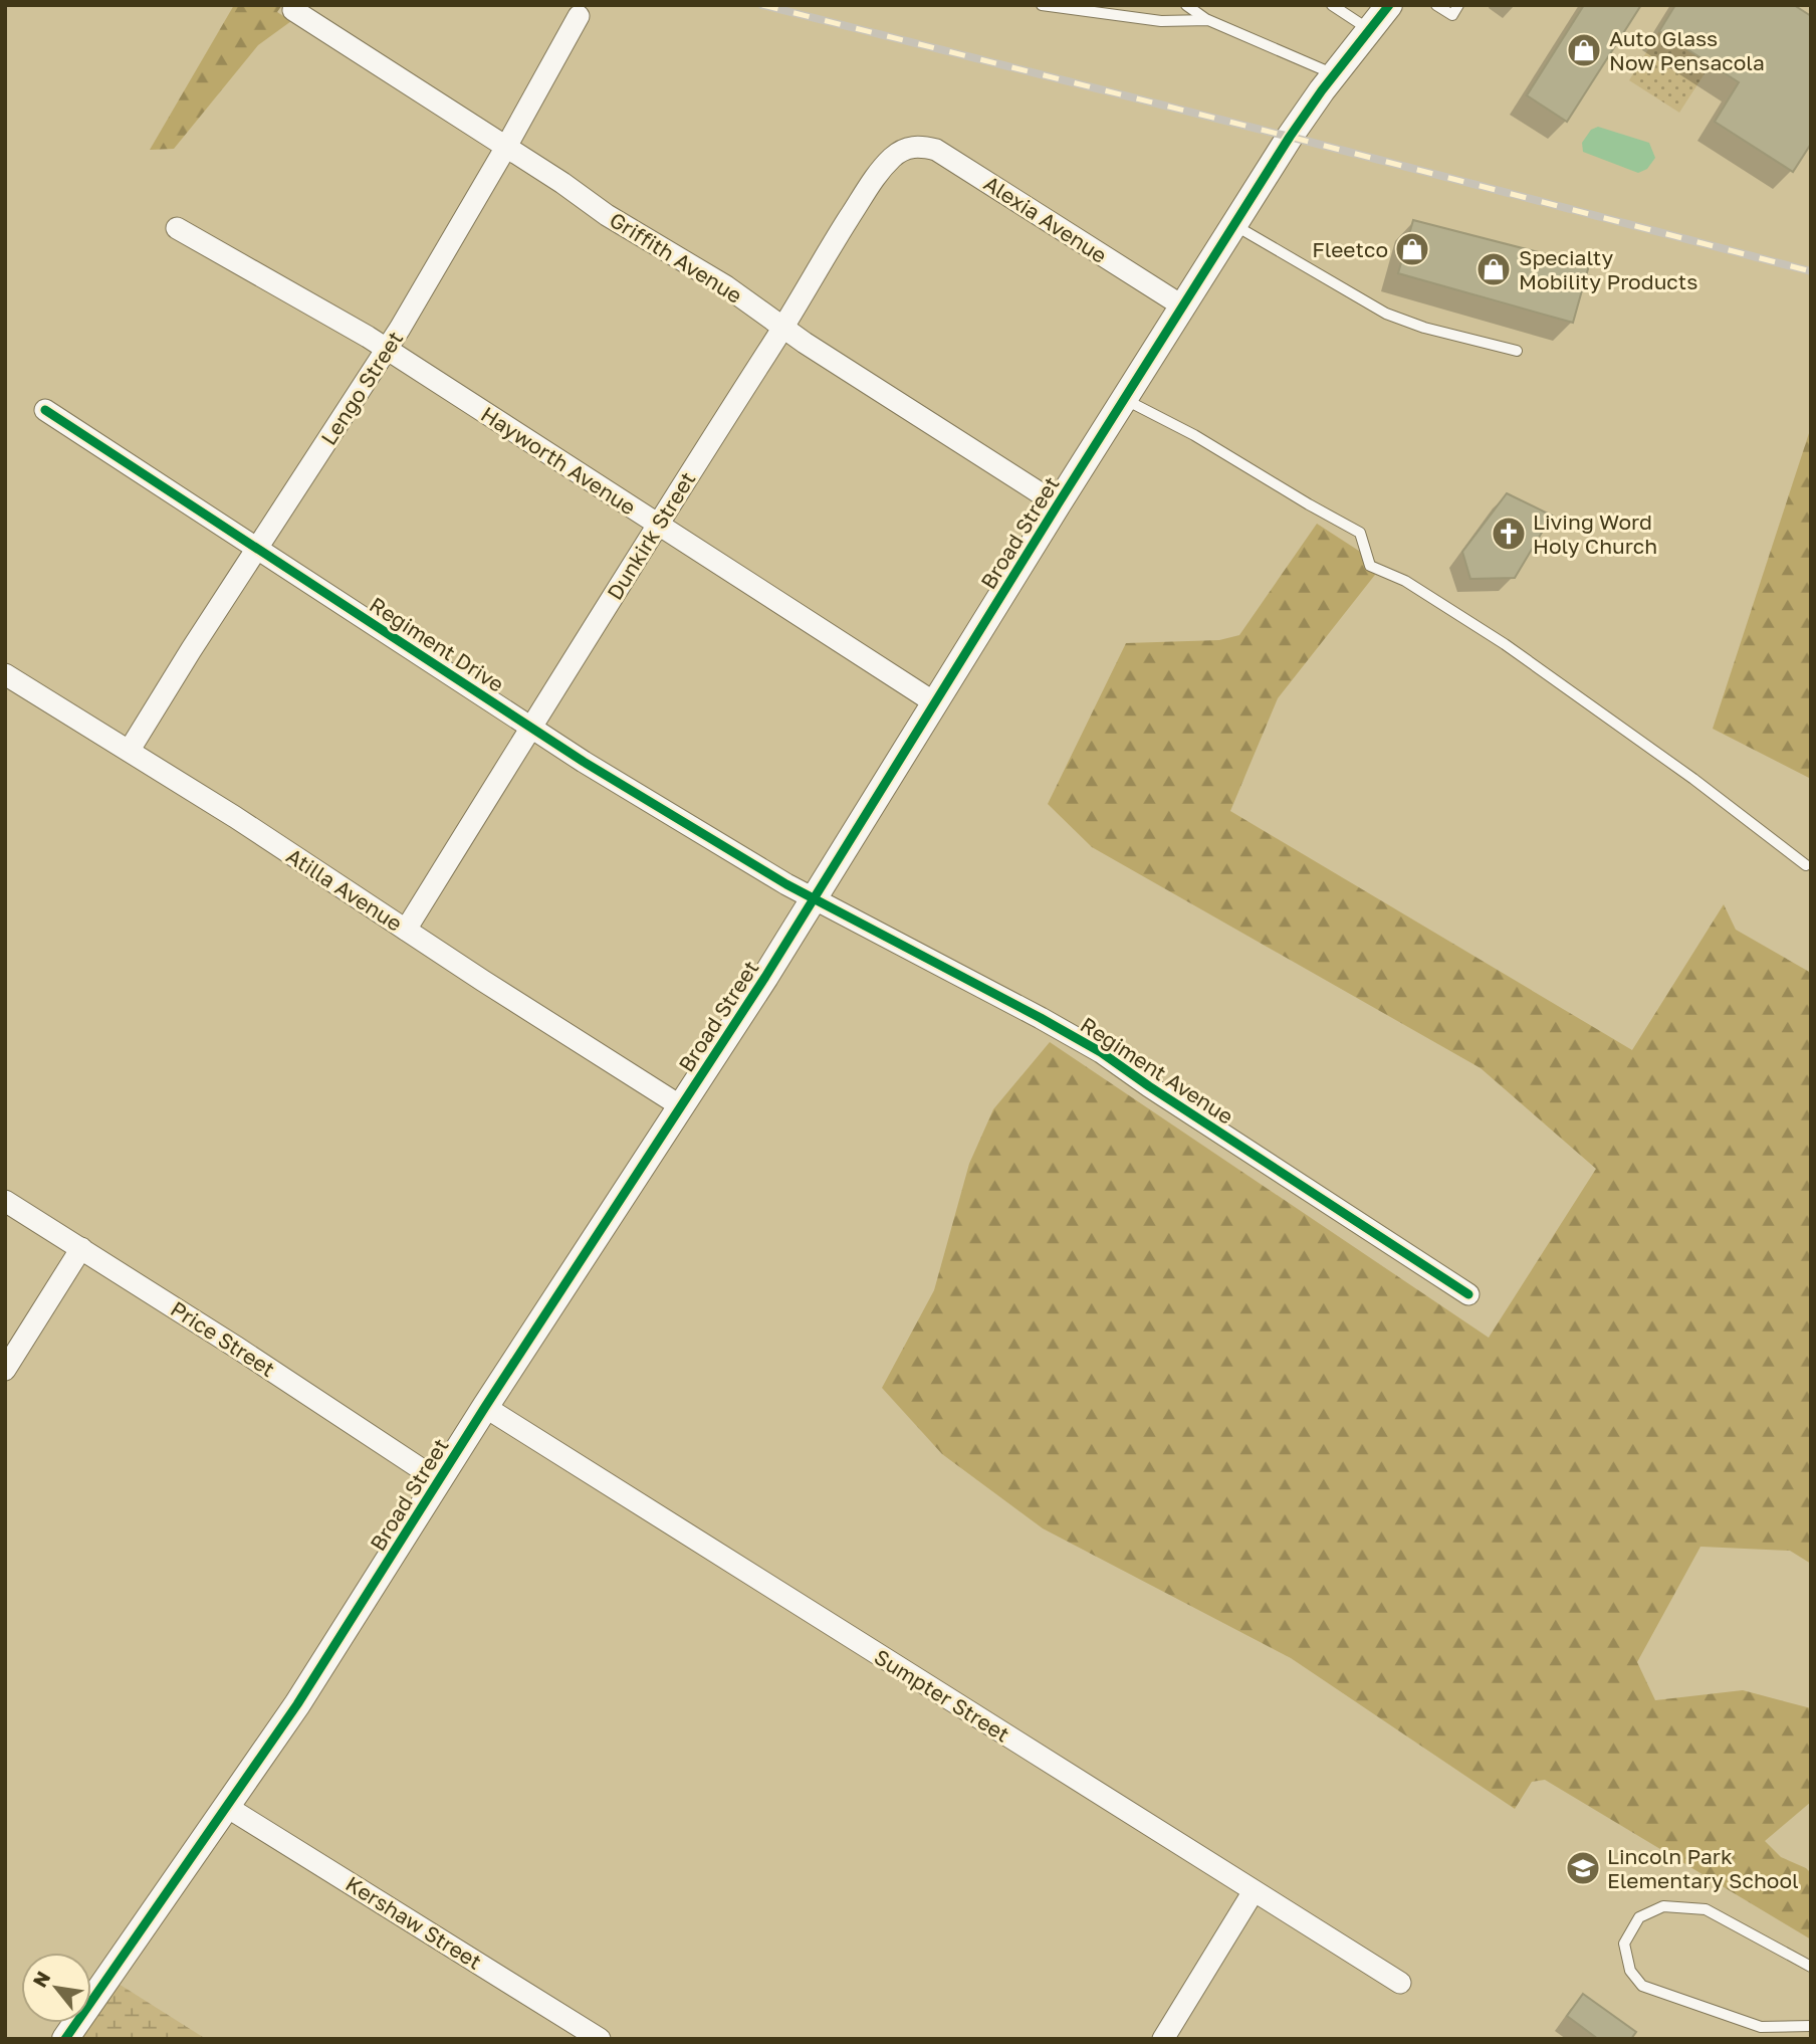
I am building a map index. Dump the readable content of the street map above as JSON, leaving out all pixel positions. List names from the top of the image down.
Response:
{
  "streets": {
    "street": [
      "Alexia Avenue",
      "Griffith Avenue",
      "Lengo Street",
      "Hayworth Avenue",
      "Broad Street",
      "Dunkirk Street",
      "Regiment Drive",
      "Atilla Avenue",
      "Regiment Avenue",
      "Price Street",
      "Sumpter Street",
      "Kershaw Street"
    ]
  },
  "crossings": [
    ["Alexia Avenue", "Broad Street"],
    ["Alexia Avenue", "Dunkirk Street"],
    ["Griffith Avenue", "Lengo Street"],
    ["Griffith Avenue", "Broad Street"],
    ["Griffith Avenue", "Dunkirk Street"],
    ["Lengo Street", "Hayworth Avenue"],
    ["Lengo Street", "Regiment Drive"],
    ["Lengo Street", "Atilla Avenue"],
    ["Hayworth Avenue", "Broad Street"],
    ["Hayworth Avenue", "Dunkirk Street"],
    ["Broad Street", "Regiment Drive"],
    ["Broad Street", "Atilla Avenue"],
    ["Broad Street", "Regiment Avenue"],
    ["Broad Street", "Price Street"],
    ["Broad Street", "Sumpter Street"],
    ["Broad Street", "Kershaw Street"],
    ["Dunkirk Street", "Regiment Drive"],
    ["Dunkirk Street", "Atilla Avenue"],
    ["Regiment Drive", "Regiment Avenue"]
  ],
  "places": {
    "shop": ["Auto Glass Now Pensacola", "Fleetco", "Specialty Mobility Products"],
    "church": ["Living Word Holy Church"],
    "school or university": ["Lincoln Park Elementary School"]
  },
  "north": "top left"
}
